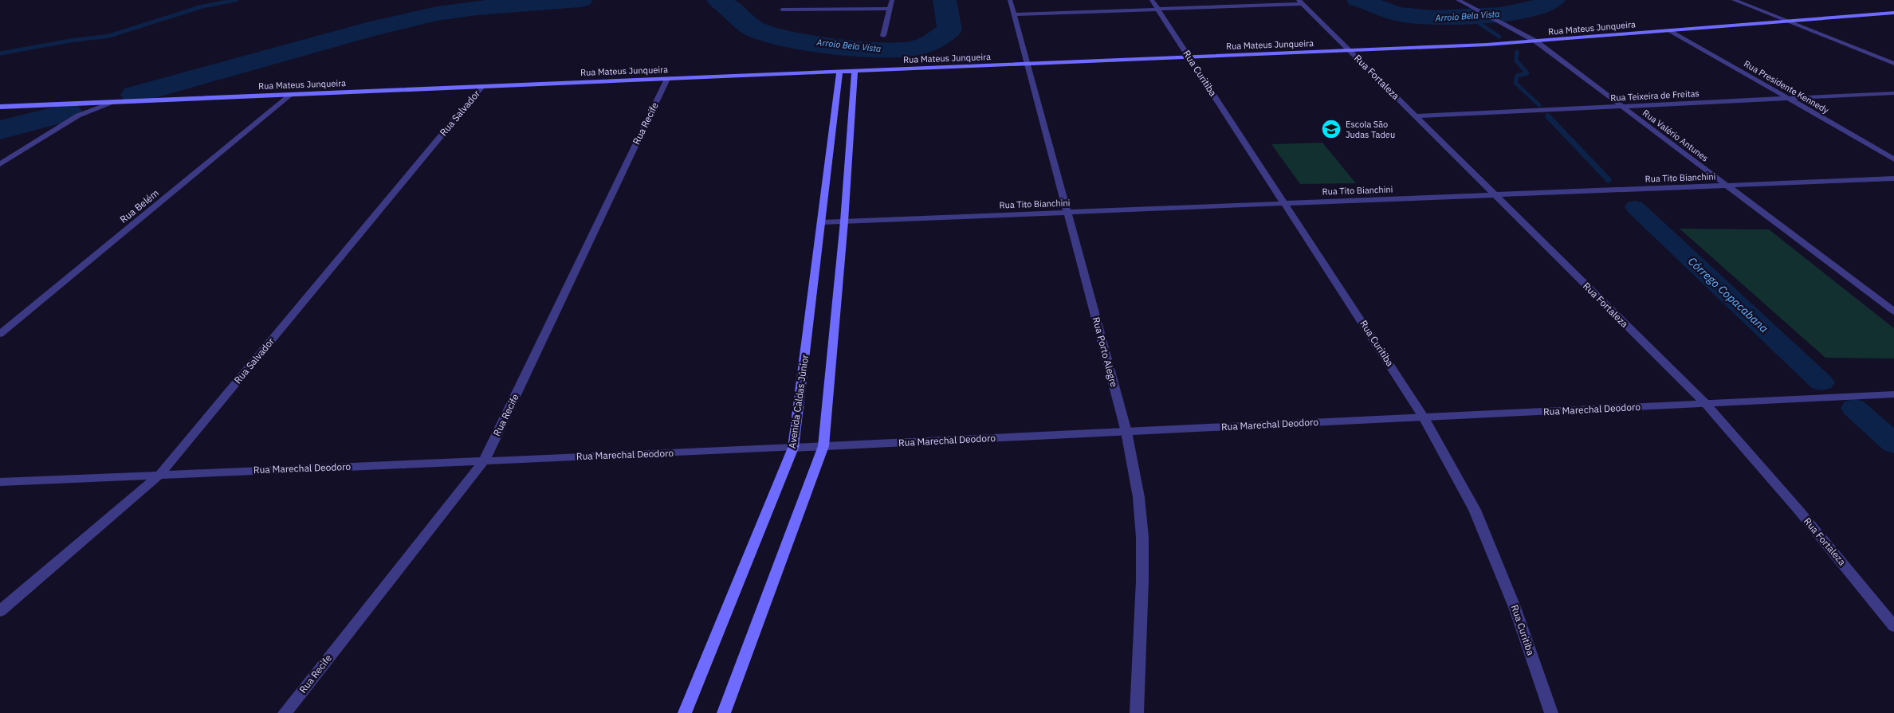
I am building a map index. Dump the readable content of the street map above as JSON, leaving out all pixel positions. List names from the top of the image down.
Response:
{
  "streets": {
    "main road": ["Rua Mateus Junqueira", "Avenida Caldas Júnior"],
    "street": [
      "Rua Curitiba",
      "Rua Fortaleza",
      "Rua Presidente Kennedy",
      "Rua Teixeira de Freitas",
      "Rua Salvador",
      "Rua Recife",
      "Rua Valério Antunes",
      "Rua Tito Bianchini",
      "Rua Belém",
      "Rua Porto Alegre",
      "Rua Marechal Deodoro"
    ]
  },
  "crossings": [
    ["Rua Mateus Junqueira", "Rua Curitiba"],
    ["Rua Mateus Junqueira", "Rua Fortaleza"],
    ["Rua Mateus Junqueira", "Rua Presidente Kennedy"],
    ["Rua Mateus Junqueira", "Rua Salvador"],
    ["Rua Mateus Junqueira", "Rua Recife"],
    ["Rua Mateus Junqueira", "Rua Valério Antunes"],
    ["Rua Mateus Junqueira", "Rua Belém"],
    ["Rua Mateus Junqueira", "Rua Porto Alegre"],
    ["Rua Mateus Junqueira", "Avenida Caldas Júnior"],
    ["Rua Curitiba", "Rua Tito Bianchini"],
    ["Rua Curitiba", "Rua Marechal Deodoro"],
    ["Rua Fortaleza", "Rua Teixeira de Freitas"],
    ["Rua Fortaleza", "Rua Tito Bianchini"],
    ["Rua Fortaleza", "Rua Marechal Deodoro"],
    ["Rua Presidente Kennedy", "Rua Teixeira de Freitas"],
    ["Rua Teixeira de Freitas", "Rua Valério Antunes"],
    ["Rua Salvador", "Rua Marechal Deodoro"],
    ["Rua Recife", "Rua Marechal Deodoro"],
    ["Rua Valério Antunes", "Rua Tito Bianchini"],
    ["Rua Tito Bianchini", "Rua Porto Alegre"],
    ["Rua Tito Bianchini", "Avenida Caldas Júnior"],
    ["Rua Porto Alegre", "Rua Marechal Deodoro"],
    ["Avenida Caldas Júnior", "Rua Marechal Deodoro"]
  ],
  "water": ["Arroio Bela Vista", "Córrego Copacabana"],
  "places": {
    "school or university": ["Escola São Judas Tadeu"]
  }
}
